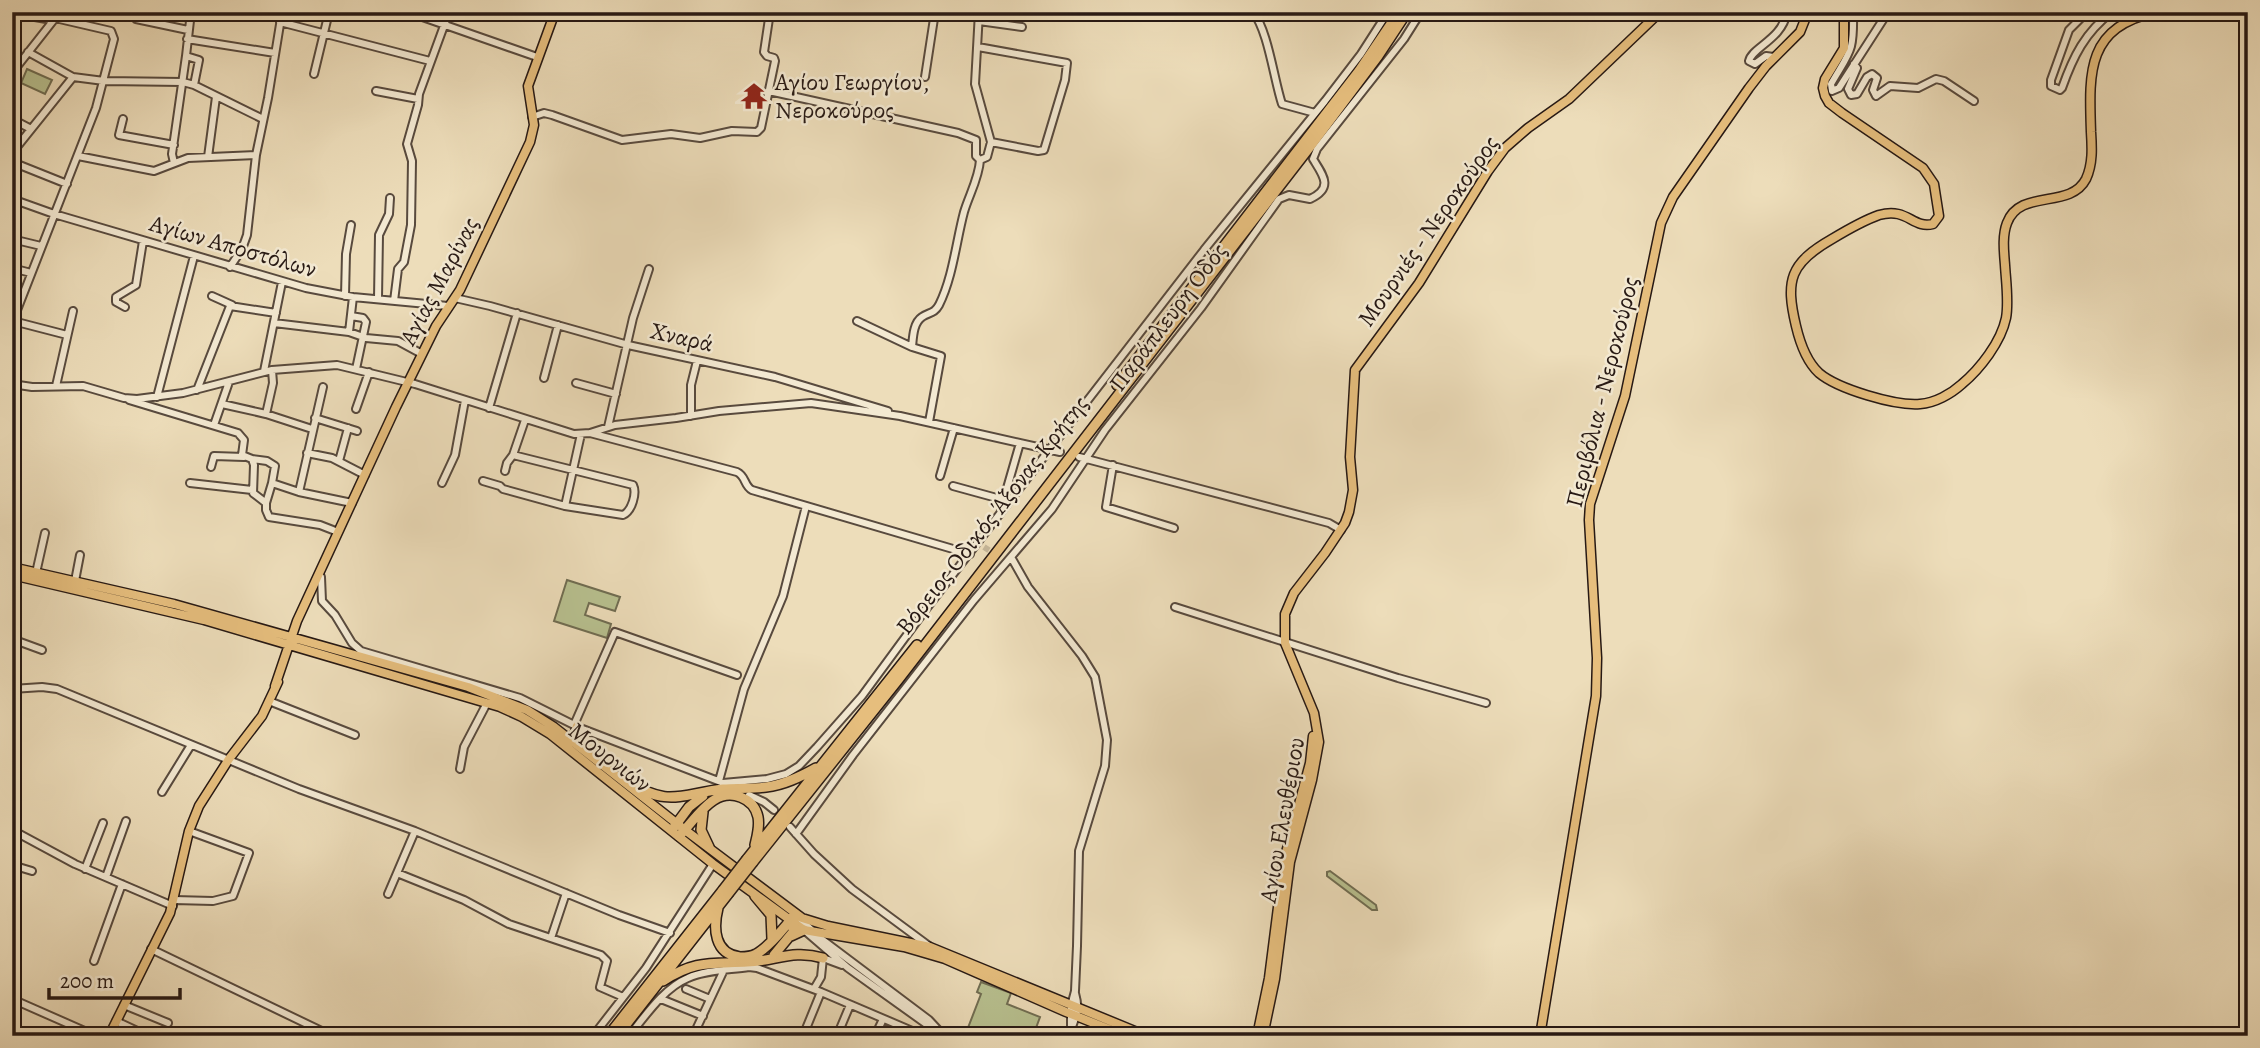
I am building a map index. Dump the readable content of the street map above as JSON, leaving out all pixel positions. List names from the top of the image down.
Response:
{
  "streets": {
    "highway": ["Βόρειος Οδικός Άξονας Κρήτης"],
    "main road": [
      "Μουρνιές - Νεροκούρος",
      "Αγίας Μαρίνας",
      "Περιβόλια - Νεροκούρος",
      "Μουρνιών",
      "Αγίου Ελευθέριου"
    ],
    "street": ["Αγίων Αποστόλων", "Παράπλευρη Οδός", "Χναρά"]
  },
  "crossings": [
    ["Μουρνιές - Νεροκούρος", "Αγίου Ελευθέριου"],
    ["Αγίων Αποστόλων", "Αγίας Μαρίνας"],
    ["Αγίας Μαρίνας", "Χναρά"],
    ["Παράπλευρη Οδός", "Χναρά"],
    ["Παράπλευρη Οδός", "Βόρειος Οδικός Άξονας Κρήτης"]
  ],
  "places": {
    "temple": ["Αγίου Γεωργίου, Νεροκούρος"]
  },
  "scale_bar": "200 m"
}
